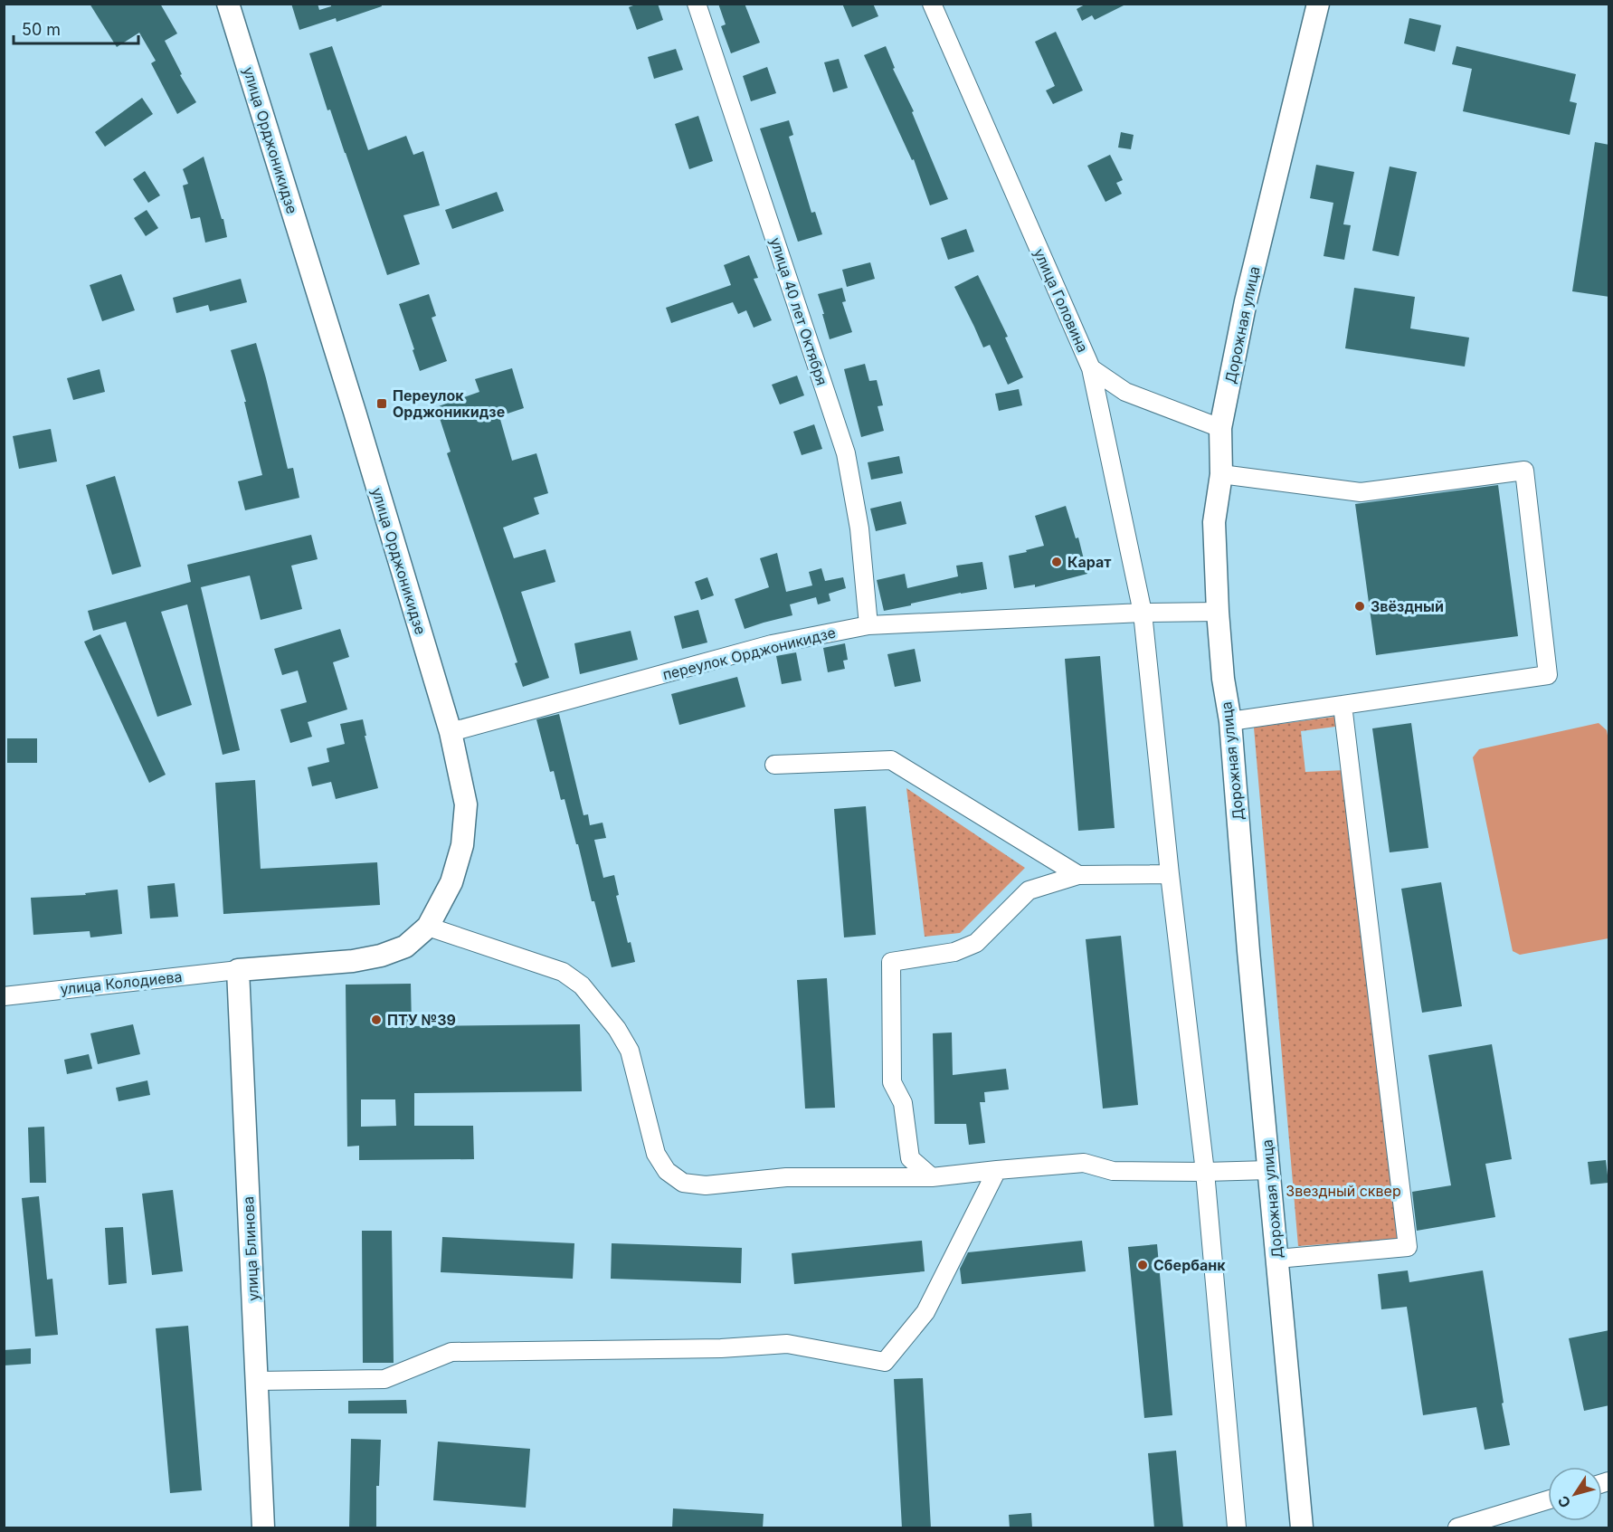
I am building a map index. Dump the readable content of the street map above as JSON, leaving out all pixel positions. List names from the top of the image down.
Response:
{
  "streets": {
    "main road": ["улица Орджоникидзе", "Дорожная улица", "улица Блинова"],
    "street": [
      "улица Головина",
      "улица 40 лет Октября",
      "переулок Орджоникидзе",
      "улица Колодиева"
    ]
  },
  "crossings": [
    ["улица Орджоникидзе", "переулок Орджоникидзе"],
    ["улица Орджоникидзе", "улица Колодиева"],
    ["улица Орджоникидзе", "улица Блинова"],
    ["улица Головина", "переулок Орджоникидзе"],
    ["улица 40 лет Октября", "переулок Орджоникидзе"],
    ["Дорожная улица", "переулок Орджоникидзе"],
    ["улица Колодиева", "улица Блинова"]
  ],
  "parks": ["Звездный сквер"],
  "places": {
    "transit": ["Переулок Орджоникидзе"],
    "other": [
      "Карат",
      "Звёздный",
      "ПТУ №39",
      "Сбербанк"
    ]
  },
  "scale_bar": "50 m",
  "north": "bottom left"
}
